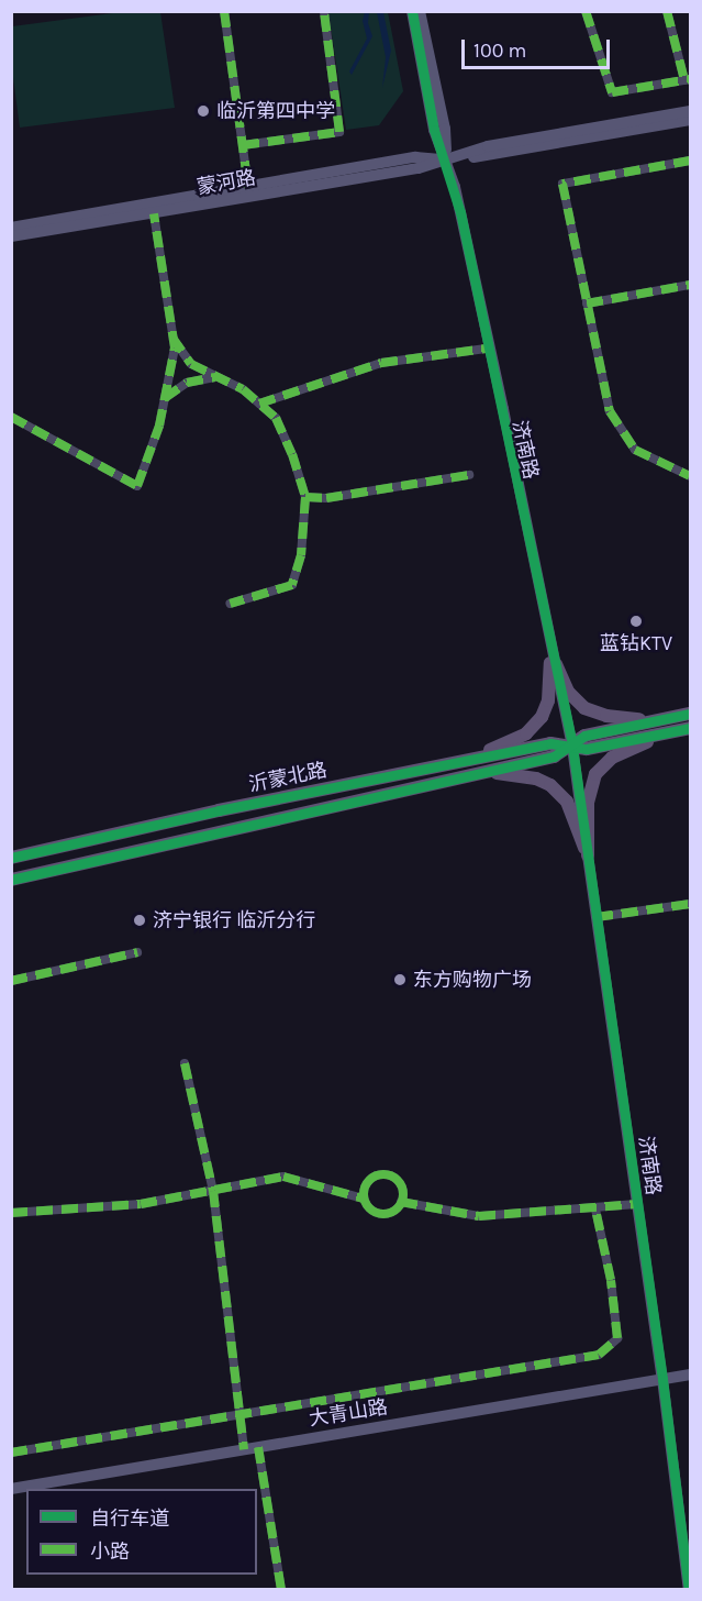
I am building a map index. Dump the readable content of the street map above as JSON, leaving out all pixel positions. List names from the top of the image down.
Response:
{
  "streets": {
    "main road": ["沂蒙北路"],
    "street": ["蒙河路", "济南路", "大青山路"]
  },
  "crossings": [
    ["蒙河路", "济南路"],
    ["济南路", "沂蒙北路"],
    ["济南路", "大青山路"]
  ],
  "places": [
    "临沂第四中学",
    "蓝钻KTV",
    "济宁银行 临沂分行",
    "东方购物广场"
  ],
  "legend": ["自行车道", "小路"],
  "scale_bar": "100 m"
}
